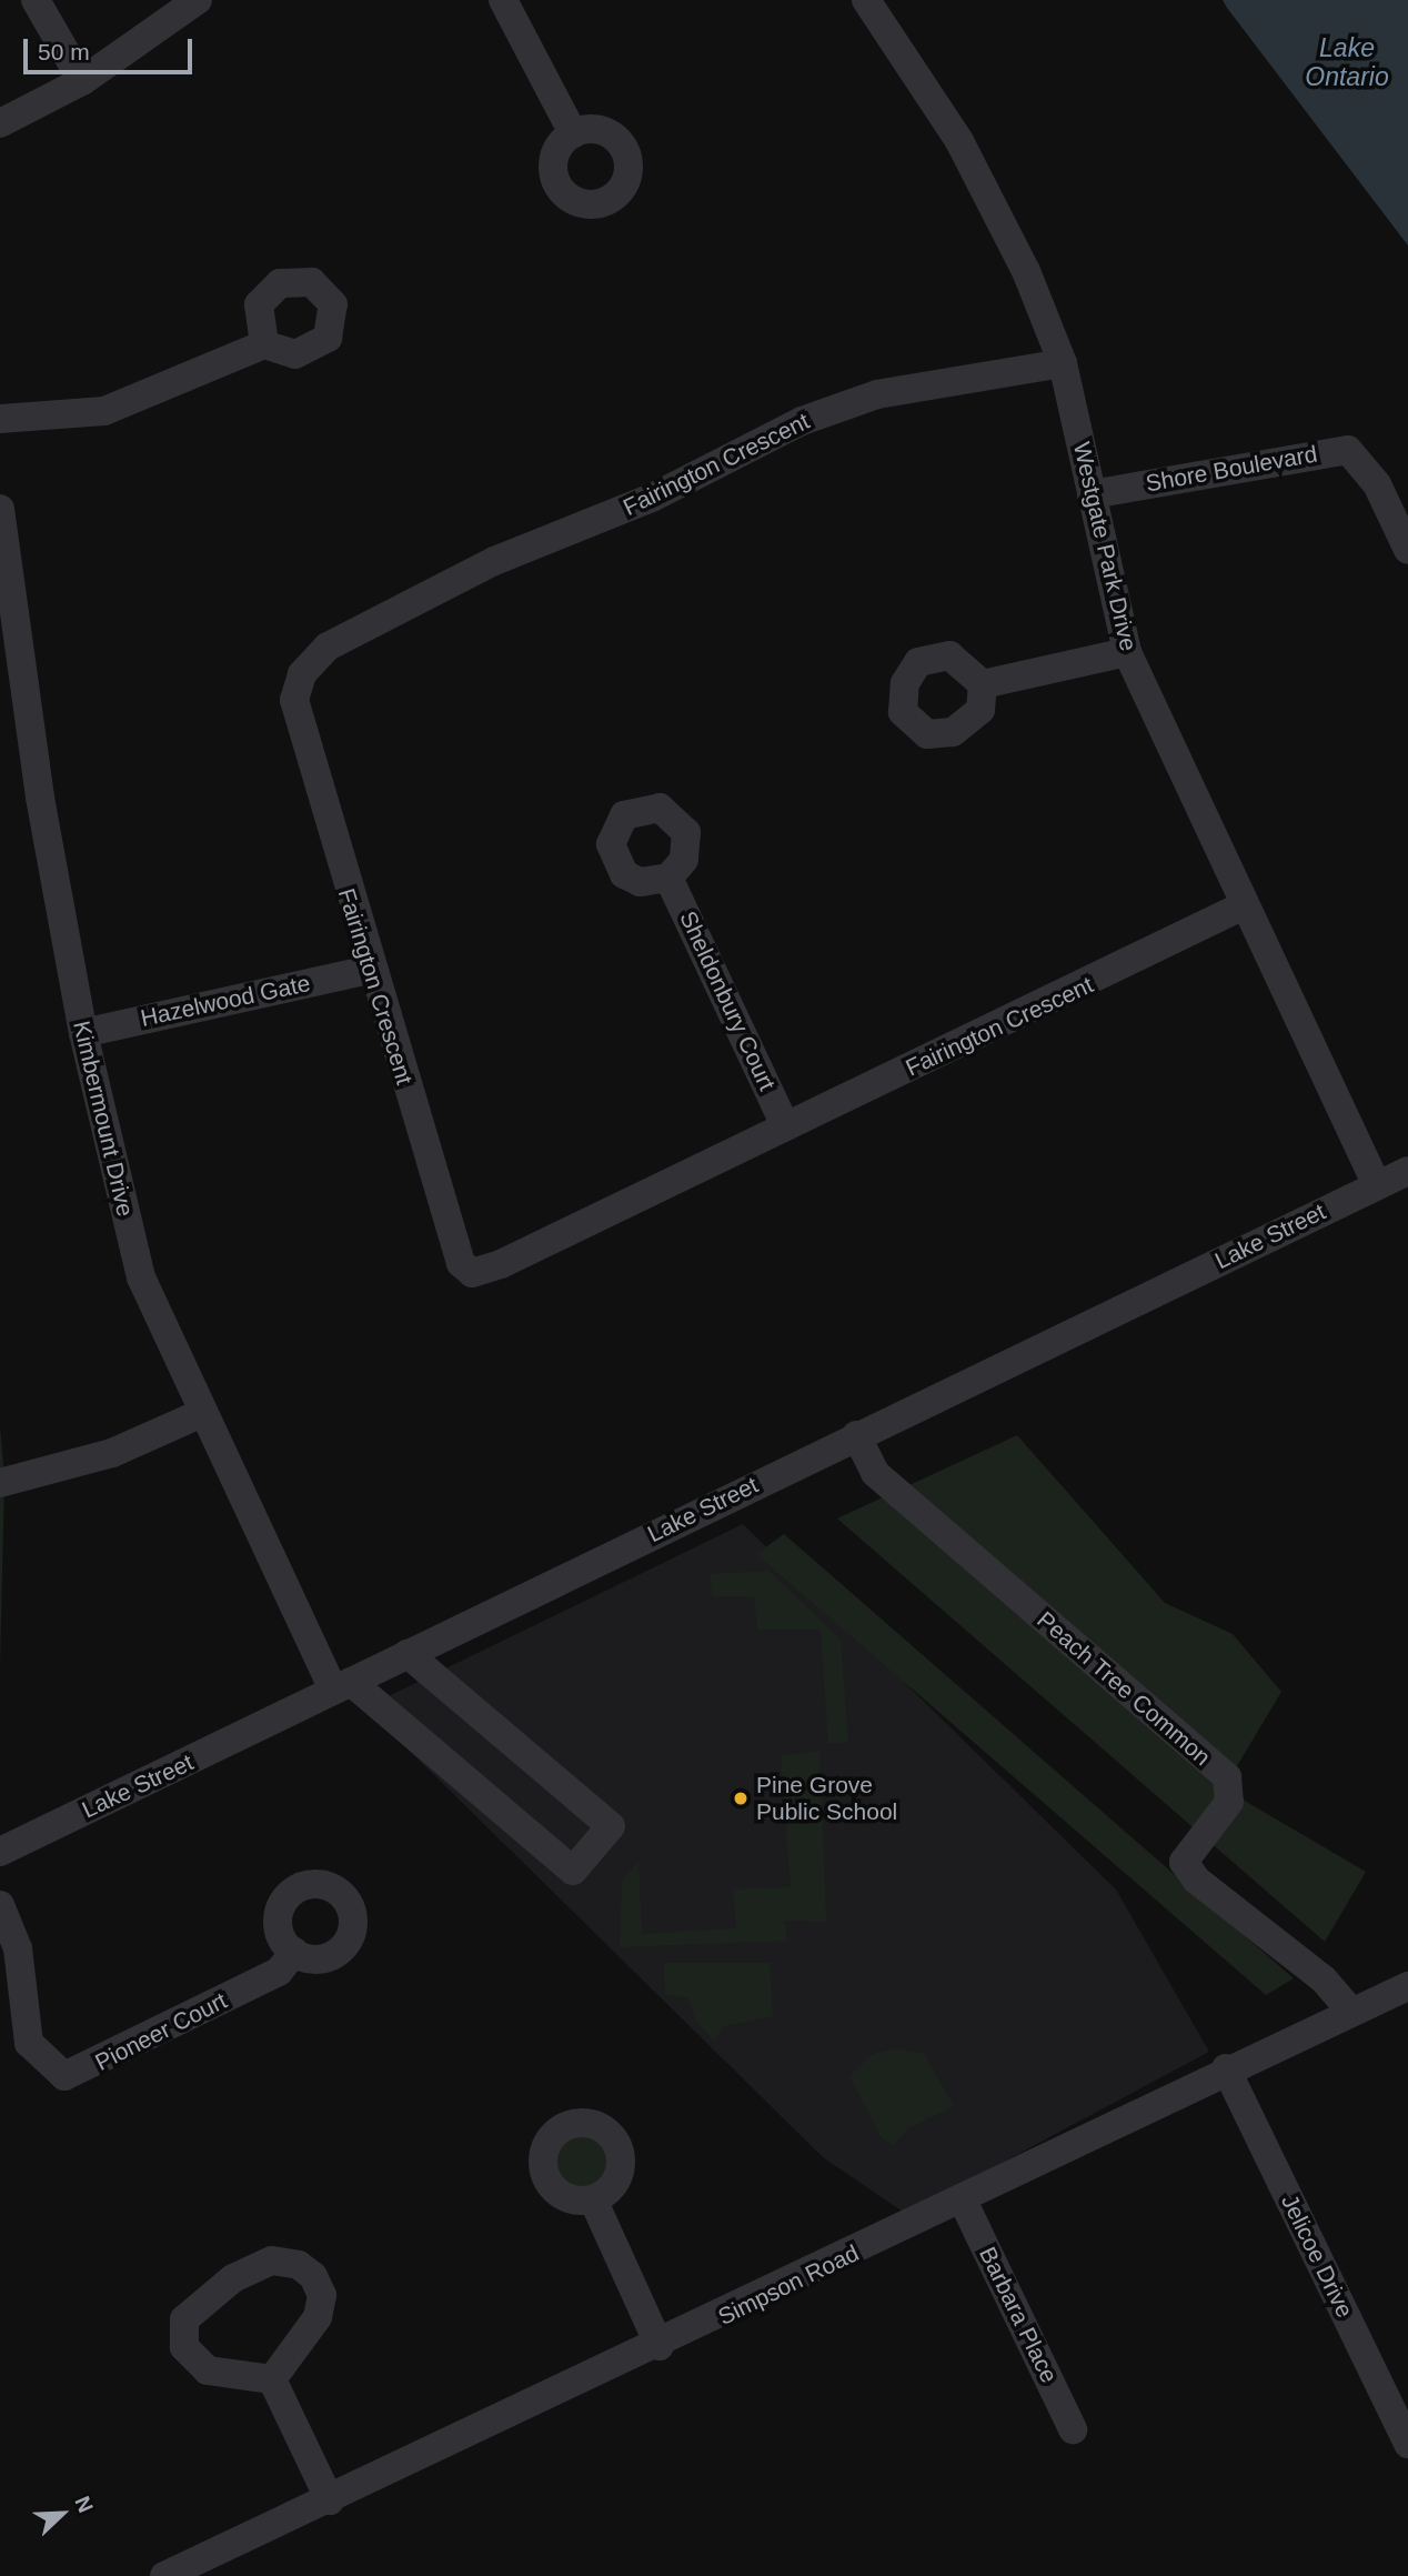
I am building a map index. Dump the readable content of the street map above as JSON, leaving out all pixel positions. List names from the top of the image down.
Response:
{
  "streets": {
    "street": [
      "Fairington Crescent",
      "Shore Boulevard",
      "Westgate Park Drive",
      "Hazelwood Gate",
      "Sheldonbury Court",
      "Kimbermount Drive",
      "Lake Street",
      "Peach Tree Common",
      "Pioneer Court",
      "Jelicoe Drive",
      "Simpson Road",
      "Barbara Place"
    ]
  },
  "crossings": [
    ["Fairington Crescent", "Westgate Park Drive"],
    ["Fairington Crescent", "Hazelwood Gate"],
    ["Fairington Crescent", "Sheldonbury Court"],
    ["Shore Boulevard", "Westgate Park Drive"],
    ["Westgate Park Drive", "Lake Street"],
    ["Hazelwood Gate", "Kimbermount Drive"],
    ["Kimbermount Drive", "Lake Street"],
    ["Lake Street", "Peach Tree Common"],
    ["Peach Tree Common", "Simpson Road"],
    ["Jelicoe Drive", "Simpson Road"],
    ["Simpson Road", "Barbara Place"]
  ],
  "water": ["Lake Ontario"],
  "places": ["Pine Grove Public School"],
  "scale_bar": "50 m",
  "north": "top right"
}
